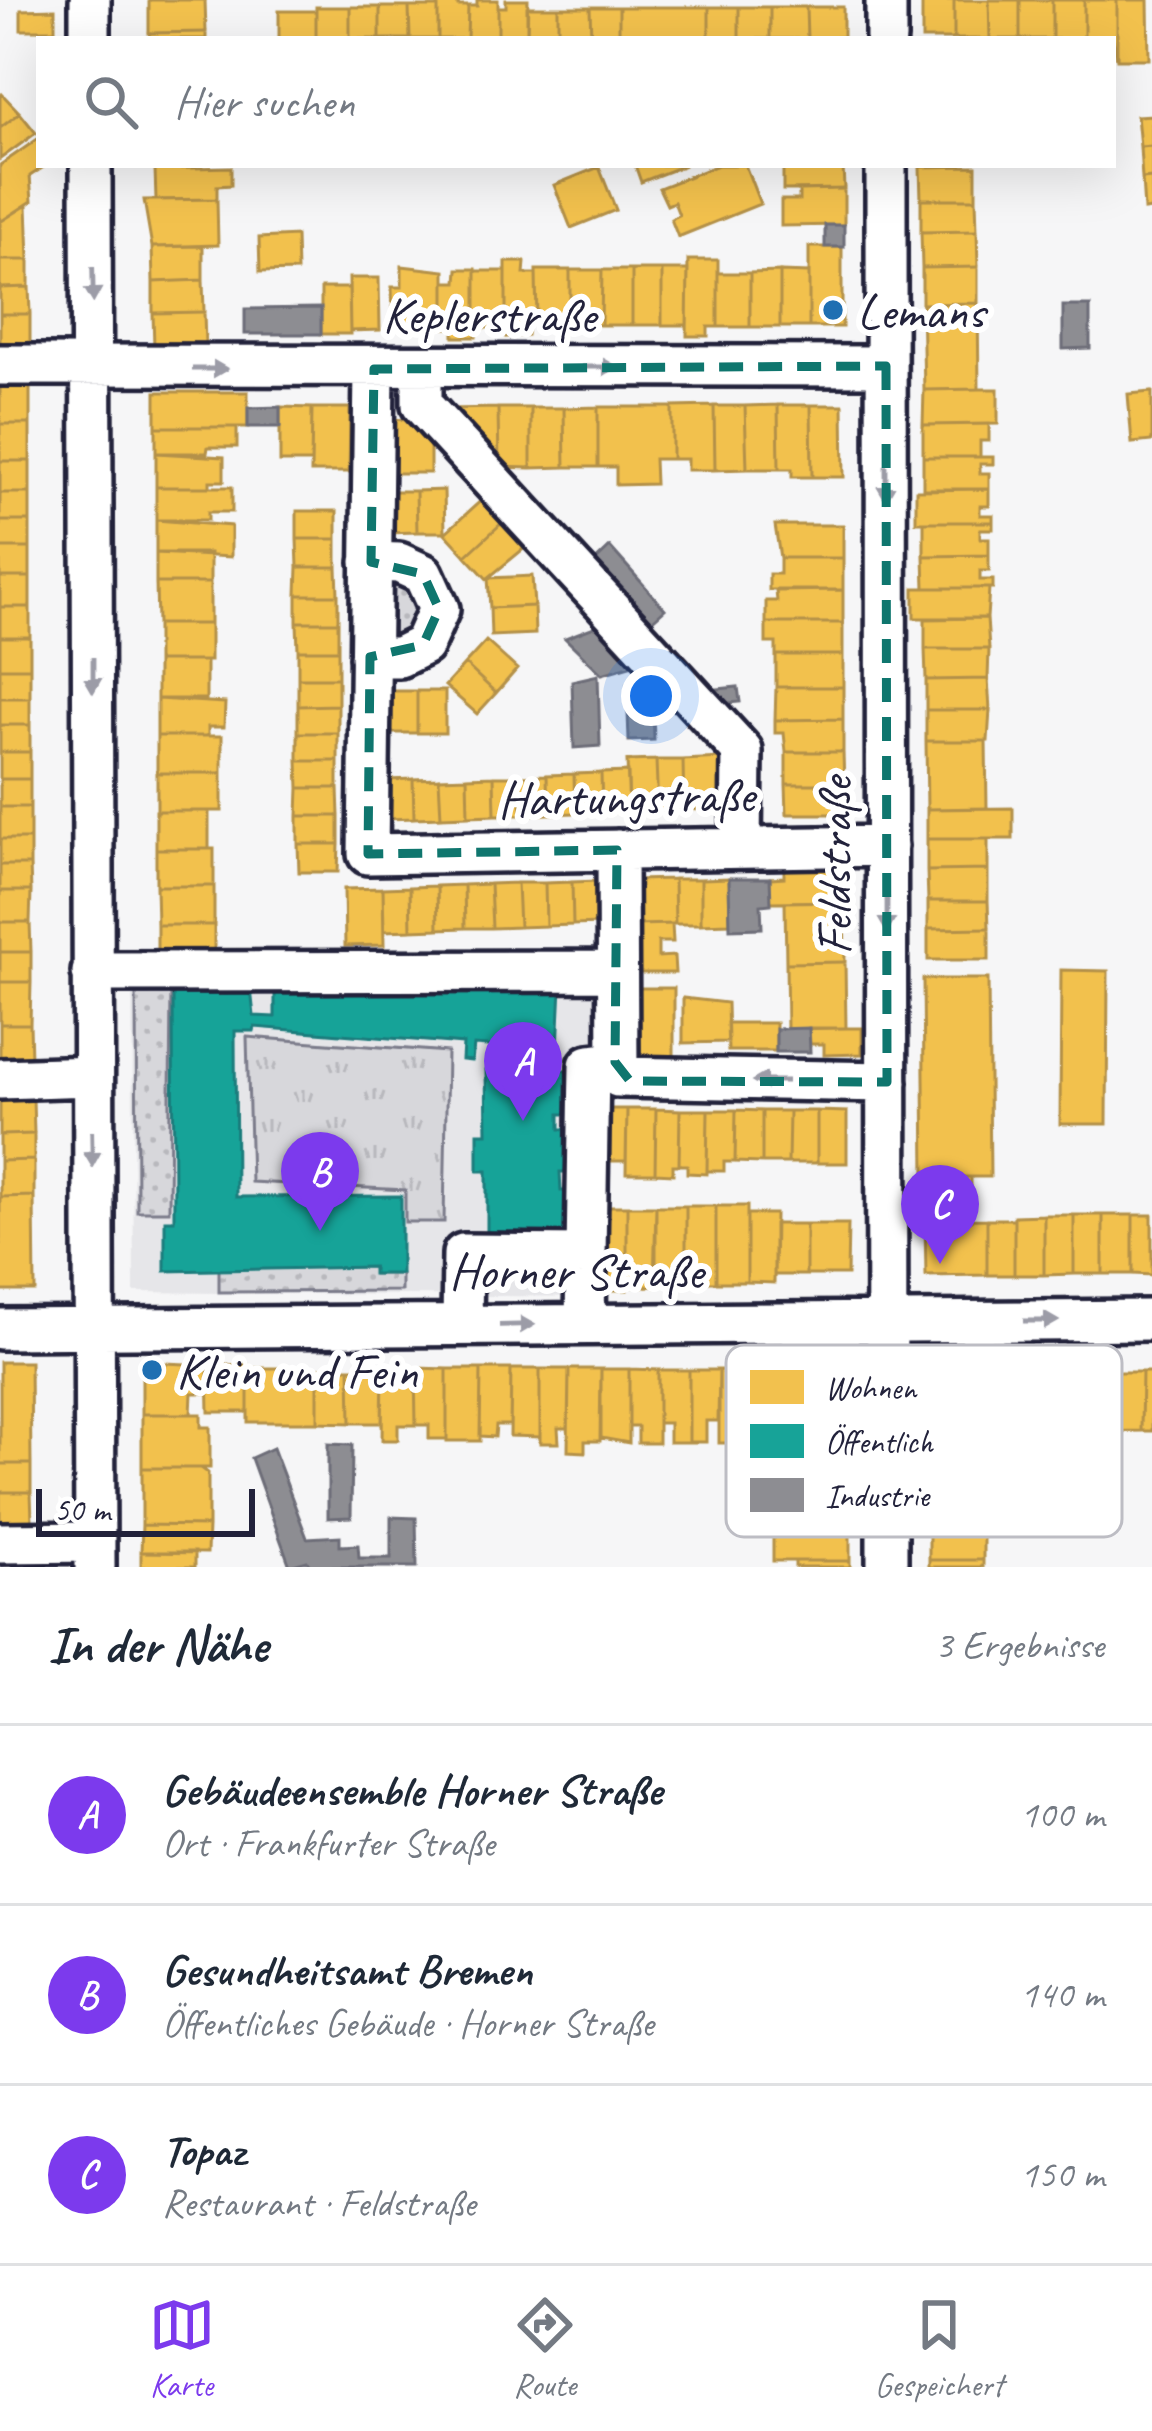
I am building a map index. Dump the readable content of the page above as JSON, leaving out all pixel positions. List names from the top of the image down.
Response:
{
  "streets": {
    "street": [
      "Keplerstraße",
      "Hartungstraße",
      "Feldstraße",
      "Horner Straße"
    ]
  },
  "crossings": [
    ["Keplerstraße", "Feldstraße"],
    ["Hartungstraße", "Feldstraße"],
    ["Feldstraße", "Horner Straße"]
  ],
  "one_way": ["Keplerstraße", "Feldstraße"],
  "places": ["Lemans", "Klein und Fein"],
  "legend": ["Wohnen", "Öffentlich", "Industrie"],
  "scale_bar": "50 m",
  "page": {
    "search": "Hier suchen",
    "pins": ["A", "B", "C"],
    "scale": "50 m",
    "heading": ["In der Nähe", "3 Ergebnisse"],
    "list": [
      {
        "mark": "A",
        "name": "Gebäudeensemble Horner Straße",
        "note": "Ort · Frankfurter Straße",
        "value": "100 m"
      },
      {
        "mark": "B",
        "name": "Gesundheitsamt Bremen",
        "note": "Öffentliches Gebäude · Horner Straße",
        "value": "140 m"
      },
      {
        "mark": "C",
        "name": "Topaz",
        "note": "Restaurant · Feldstraße",
        "value": "150 m"
      }
    ],
    "nav": ["Karte", "Route", "Gespeichert"]
  }
}
